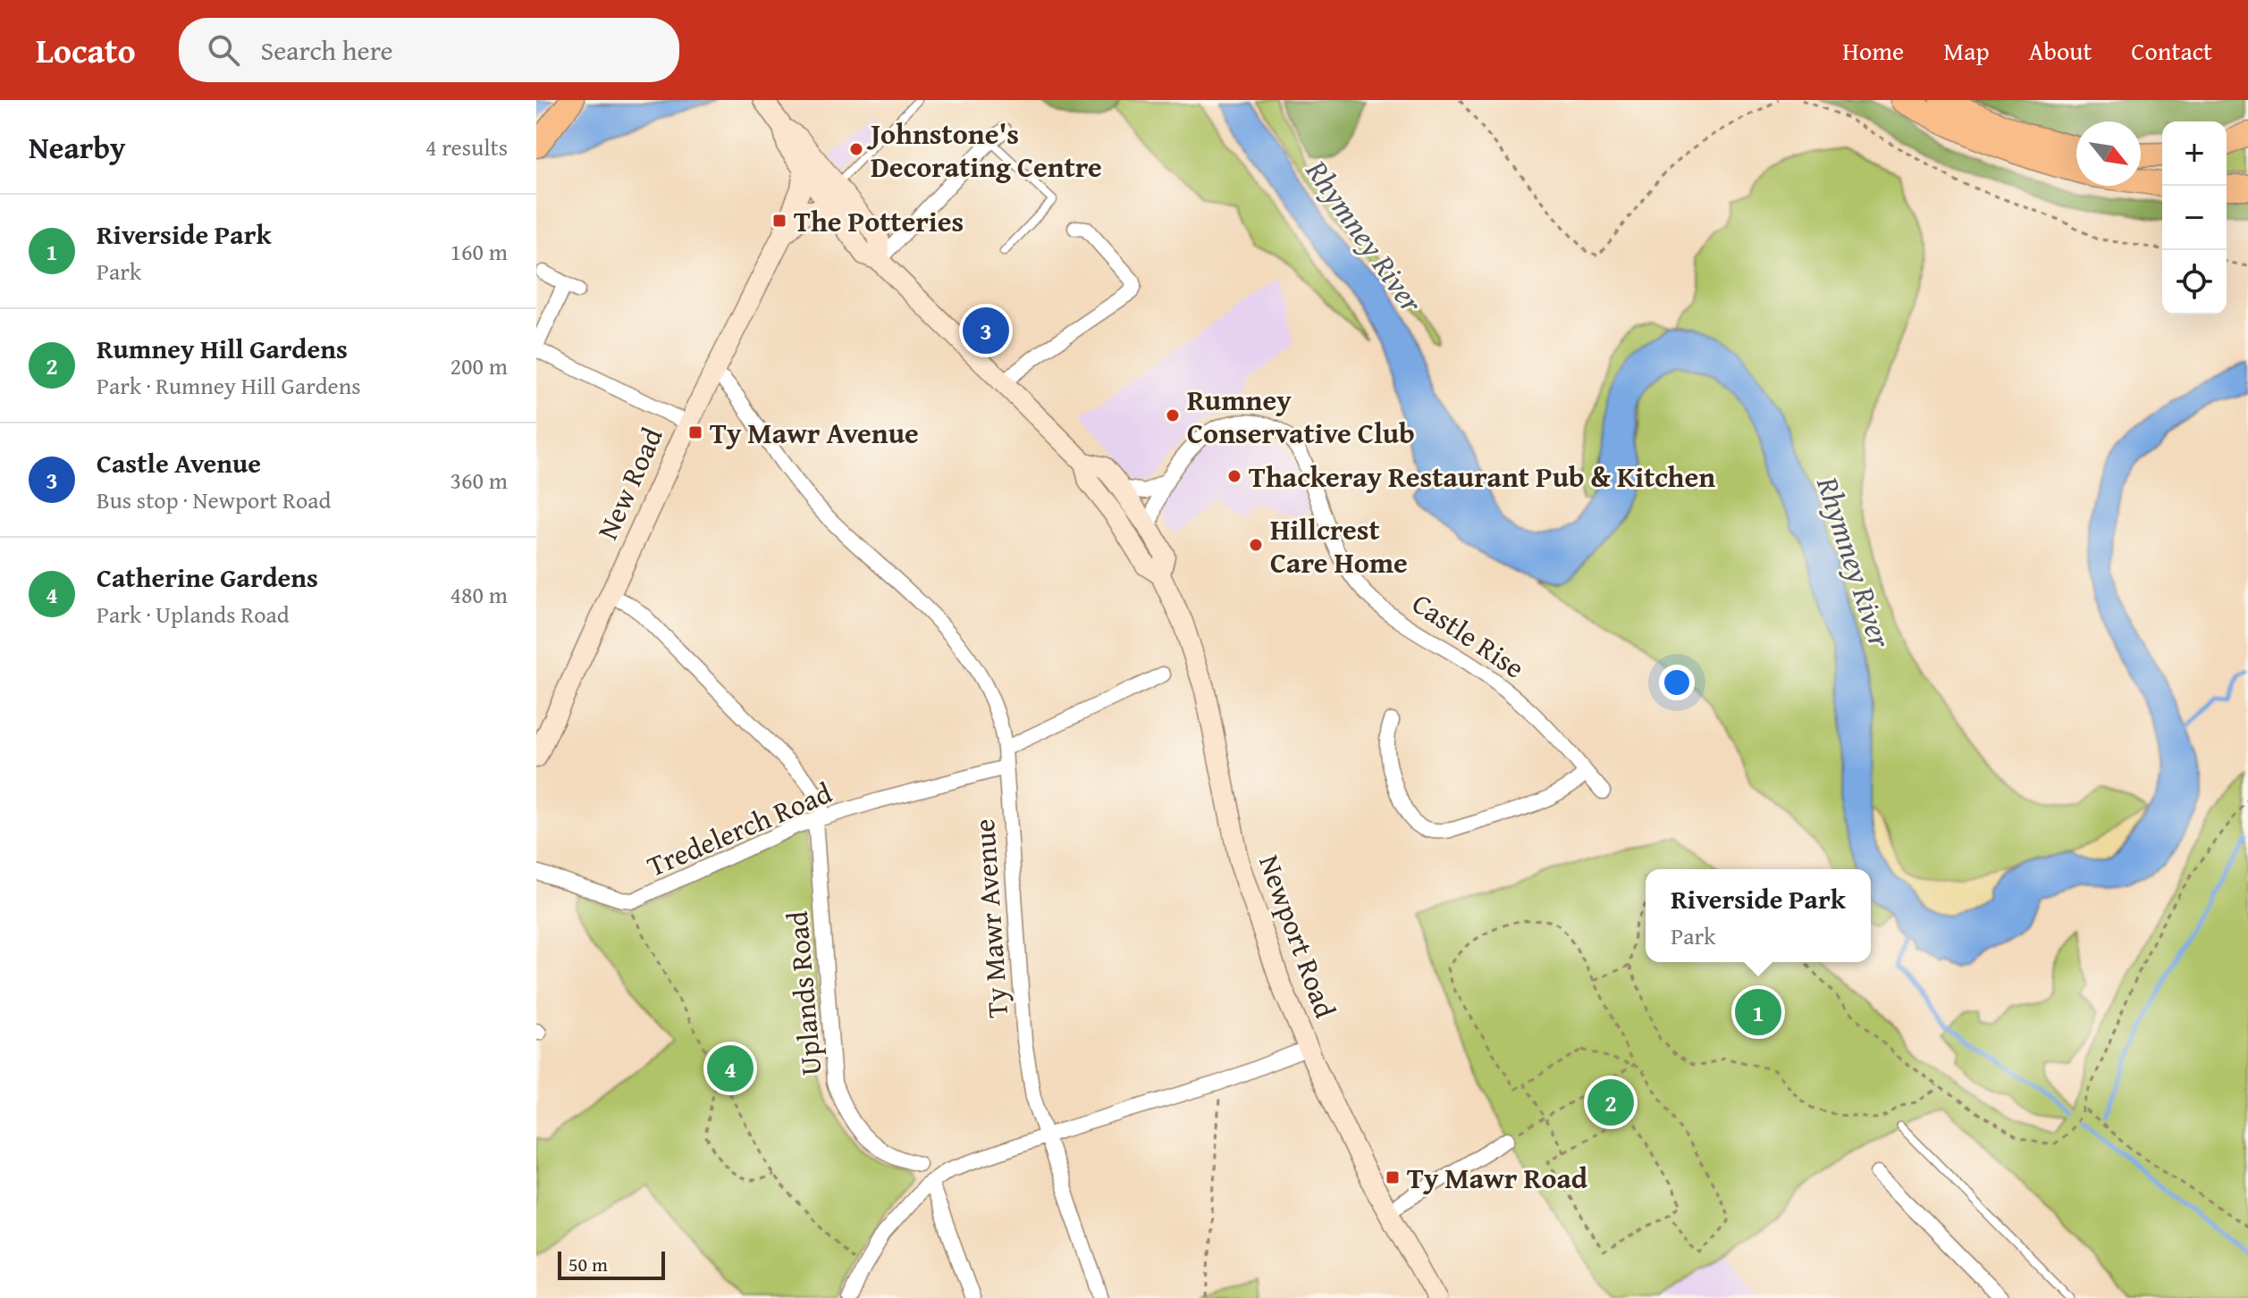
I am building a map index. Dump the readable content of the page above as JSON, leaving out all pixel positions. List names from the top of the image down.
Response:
{
  "streets": {
    "main road": ["New Road", "Newport Road"],
    "street": [
      "Castle Rise",
      "Tredelerch Road",
      "Ty Mawr Avenue",
      "Uplands Road"
    ]
  },
  "crossings": [
    ["New Road", "Ty Mawr Avenue"],
    ["New Road", "Newport Road"],
    ["New Road", "Uplands Road"],
    ["Castle Rise", "Newport Road"],
    ["Tredelerch Road", "Ty Mawr Avenue"],
    ["Tredelerch Road", "Uplands Road"]
  ],
  "water": ["Rhymney River"],
  "places": {
    "other": [
      "Johnstone's Decorating Centre",
      "Rumney Conservative Club",
      "Thackeray Restaurant Pub & Kitchen",
      "Hillcrest Care Home"
    ],
    "transit": ["The Potteries", "Ty Mawr Avenue", "Ty Mawr Road"]
  },
  "scale_bar": "50 m",
  "north": "bottom right",
  "page": {
    "header": "Locato",
    "search": "Search here",
    "nav": [
      "Home",
      "Map",
      "About",
      "Contact"
    ],
    "heading": ["Nearby", "4 results"],
    "map_buttons": ["+", "−"],
    "list": [
      {
        "mark": "1",
        "name": "Riverside Park",
        "note": "Park",
        "value": "160 m"
      },
      {
        "mark": "2",
        "name": "Rumney Hill Gardens",
        "note": "Park · Rumney Hill Gardens",
        "value": "200 m"
      },
      {
        "mark": "3",
        "name": "Castle Avenue",
        "note": "Bus stop · Newport Road",
        "value": "360 m"
      },
      {
        "mark": "4",
        "name": "Catherine Gardens",
        "note": "Park · Uplands Road",
        "value": "480 m"
      }
    ],
    "pins": [
      "3",
      "1",
      "4",
      "2"
    ],
    "popup": ["Riverside Park", "Park"],
    "scale": "50 m"
  }
}
